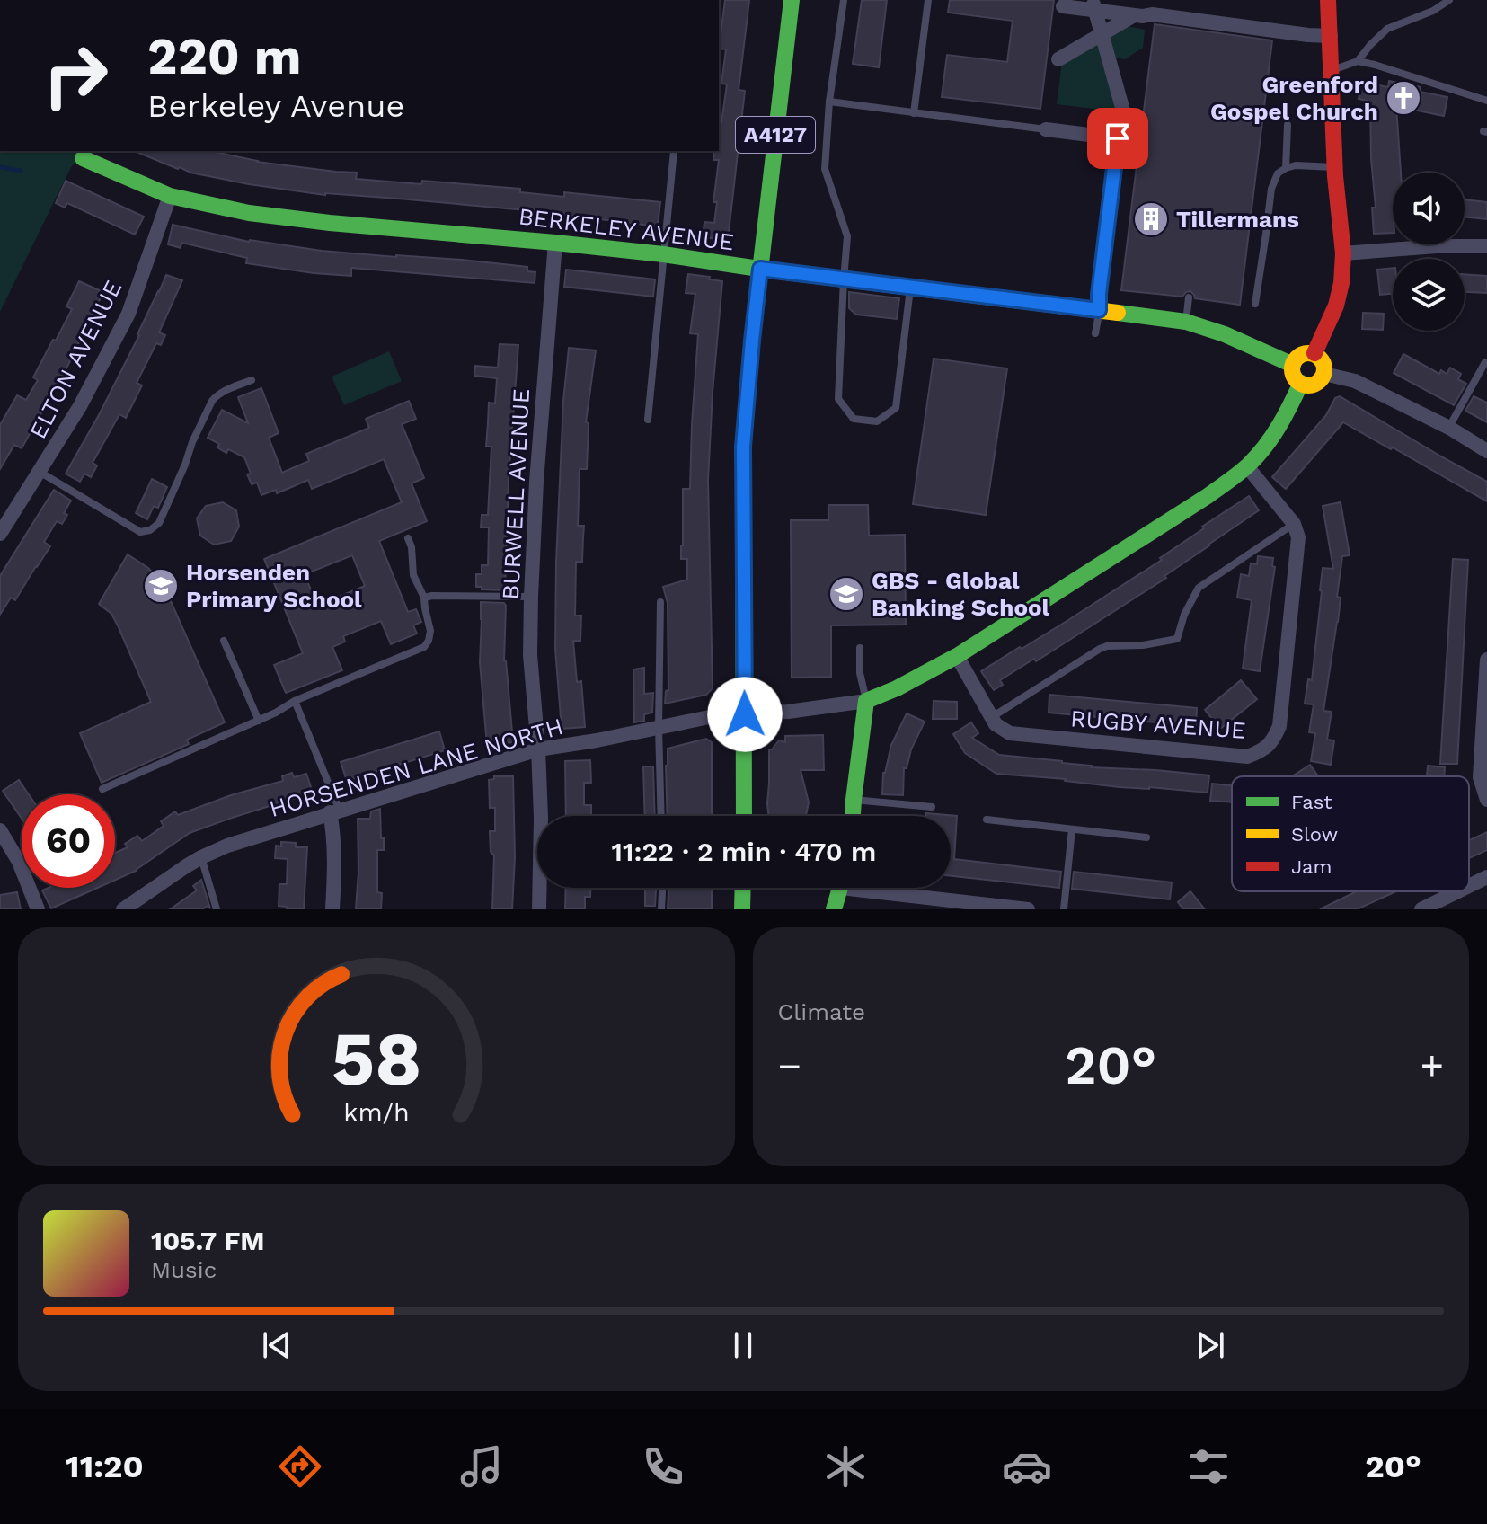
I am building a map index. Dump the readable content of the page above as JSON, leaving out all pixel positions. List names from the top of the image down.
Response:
{
  "streets": {
    "street": [
      "A4127",
      "BERKELEY AVENUE",
      "ELTON AVENUE",
      "BURWELL AVENUE",
      "RUGBY AVENUE",
      "HORSENDEN LANE NORTH"
    ]
  },
  "crossings": [
    ["A4127", "BERKELEY AVENUE"],
    ["A4127", "HORSENDEN LANE NORTH"],
    ["BERKELEY AVENUE", "ELTON AVENUE"],
    ["BERKELEY AVENUE", "BURWELL AVENUE"],
    ["BURWELL AVENUE", "HORSENDEN LANE NORTH"]
  ],
  "places": {
    "church": ["Greenford Gospel Church"],
    "building": ["Tillermans"],
    "school or university": ["Horsenden Primary School", "GBS - Global Banking School"]
  },
  "legend": ["Fast", "Slow", "Jam"],
  "page": {
    "turn": ["220 m", "Berkeley Avenue"],
    "limit": "60",
    "trip": "11:22 · 2 min · 470 m",
    "tile": "Climate",
    "heat": ["−", "20°", "+"],
    "song": ["105.7 FM", "Music"],
    "tabs": ["11:20", "20°"],
    "gauge": ["58", "km/h"]
  }
}
